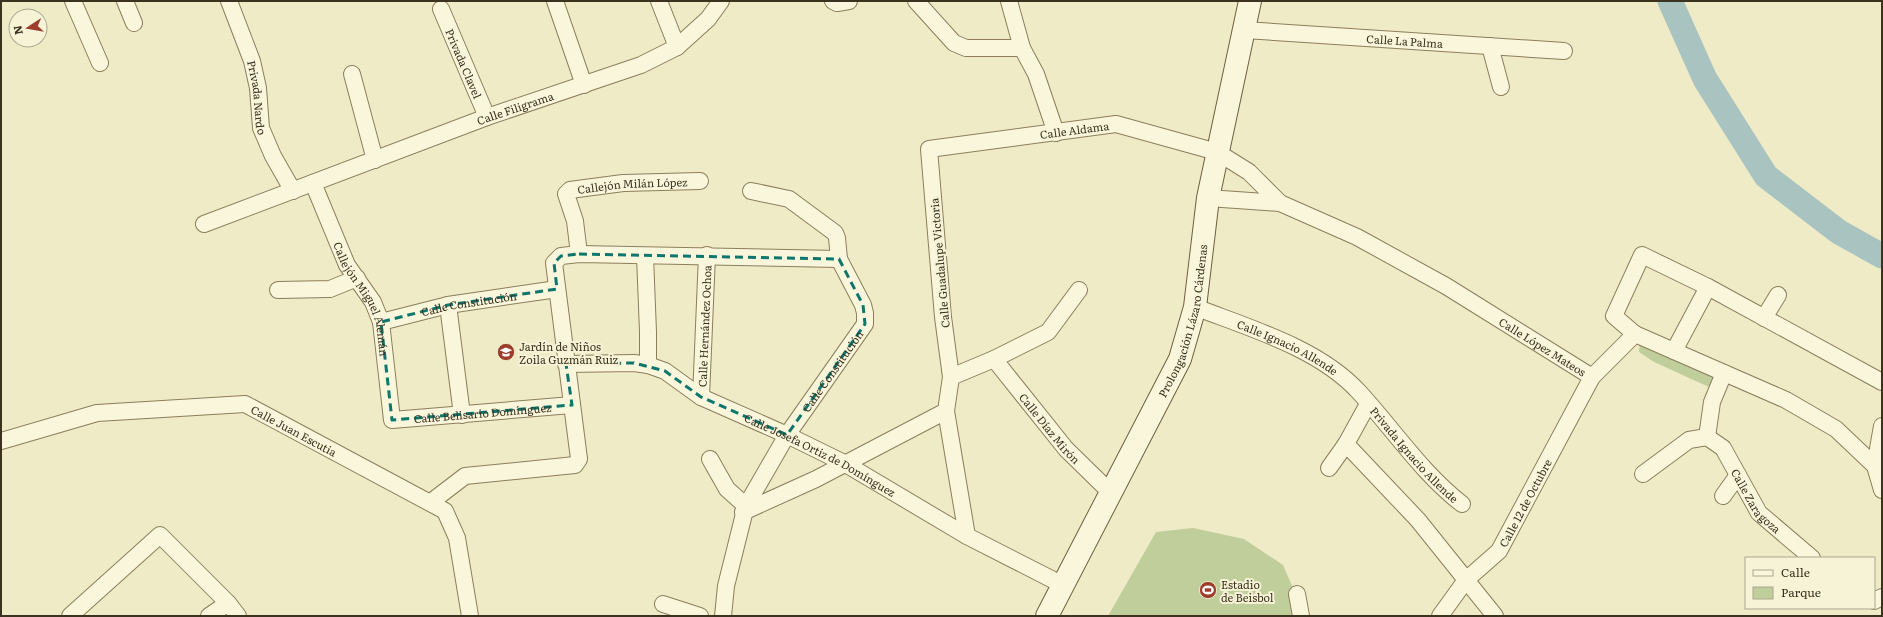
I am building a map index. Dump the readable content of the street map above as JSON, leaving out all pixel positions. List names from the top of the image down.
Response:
{
  "streets": {
    "main road": ["Prolongación Lázaro Cárdenas"],
    "street": [
      "Calle La Palma",
      "Privada Clavel",
      "Privada Nardo",
      "Calle Filigrama",
      "Calle Aldama",
      "Callejón Milán López",
      "Calle Guadalupe Victoria",
      "Callejón Miguel Alemán",
      "Calle Constitución",
      "Calle Hernández Ochoa",
      "Calle López Mateos",
      "Calle Ignacio Allende",
      "Calle Belisario Domínguez",
      "Calle Díaz Mirón",
      "Calle Juan Escutia",
      "Privada Ignacio Allende",
      "Calle Josefa Ortiz de Domínguez",
      "Calle Zaragoza",
      "Calle 12 de Octubre"
    ]
  },
  "crossings": [
    ["Calle La Palma", "Prolongación Lázaro Cárdenas"],
    ["Privada Clavel", "Calle Filigrama"],
    ["Privada Nardo", "Calle Filigrama"],
    ["Calle Filigrama", "Callejón Miguel Alemán"],
    ["Calle Aldama", "Calle Guadalupe Victoria"],
    ["Calle Aldama", "Prolongación Lázaro Cárdenas"],
    ["Calle Aldama", "Calle López Mateos"],
    ["Callejón Miguel Alemán", "Calle Constitución"],
    ["Callejón Miguel Alemán", "Calle Belisario Domínguez"],
    ["Calle Constitución", "Calle Josefa Ortiz de Domínguez"],
    ["Prolongación Lázaro Cárdenas", "Calle López Mateos"],
    ["Prolongación Lázaro Cárdenas", "Calle Ignacio Allende"],
    ["Prolongación Lázaro Cárdenas", "Calle Díaz Mirón"],
    ["Prolongación Lázaro Cárdenas", "Calle Josefa Ortiz de Domínguez"],
    ["Calle Hernández Ochoa", "Calle Josefa Ortiz de Domínguez"],
    ["Calle López Mateos", "Calle 12 de Octubre"],
    ["Calle Ignacio Allende", "Privada Ignacio Allende"]
  ],
  "places": {
    "school or university": ["Jardín de Niños Zoila Guzmán Ruiz"],
    "sports": ["Estadio de Beisbol"]
  },
  "legend": ["Calle", "Parque"],
  "north": "left"
}
